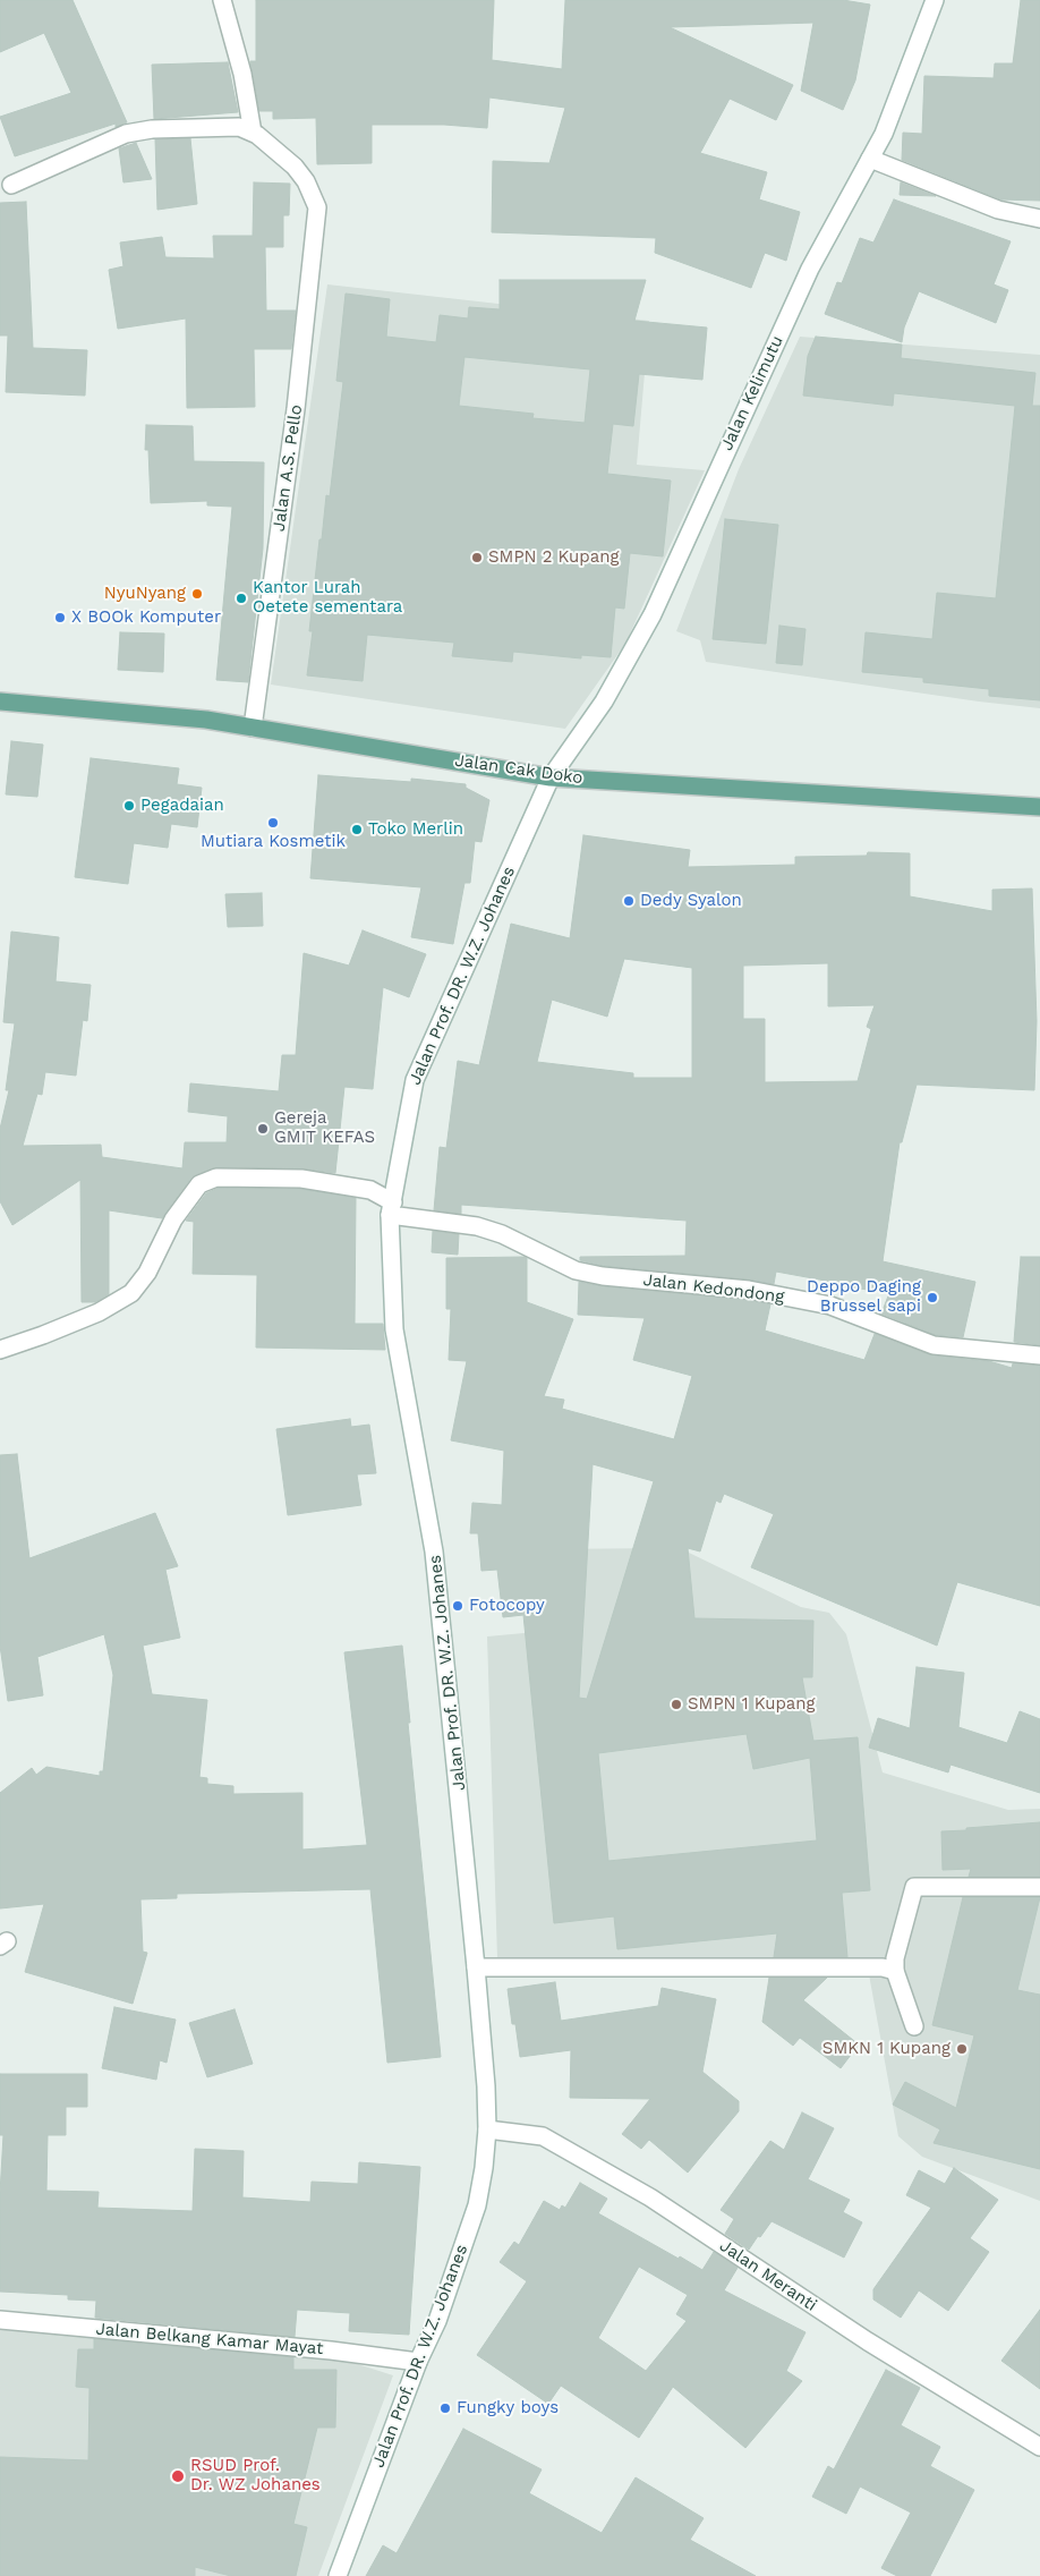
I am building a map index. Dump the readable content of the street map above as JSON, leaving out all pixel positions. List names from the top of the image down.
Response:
{
  "streets": {
    "main road": ["Jalan Cak Doko"],
    "street": [
      "Jalan Kelimutu",
      "Jalan A.S. Pello",
      "Jalan Prof. DR. W.Z. Johanes",
      "Jalan Kedondong",
      "Jalan Meranti",
      "Jalan Belkang Kamar Mayat"
    ]
  },
  "crossings": [
    ["Jalan Kelimutu", "Jalan Cak Doko"],
    ["Jalan Kelimutu", "Jalan Prof. DR. W.Z. Johanes"],
    ["Jalan A.S. Pello", "Jalan Cak Doko"],
    ["Jalan Cak Doko", "Jalan Prof. DR. W.Z. Johanes"],
    ["Jalan Prof. DR. W.Z. Johanes", "Jalan Kedondong"],
    ["Jalan Prof. DR. W.Z. Johanes", "Jalan Meranti"],
    ["Jalan Prof. DR. W.Z. Johanes", "Jalan Belkang Kamar Mayat"]
  ],
  "places": [
    "SMPN 2 Kupang",
    "NyuNyang",
    "Kantor Lurah Oetete sementara",
    "X BOOk Komputer",
    "Pegadaian",
    "Mutiara Kosmetik",
    "Toko Merlin",
    "Dedy Syalon",
    "Gereja GMIT KEFAS",
    "Deppo Daging Brussel sapi",
    "Fotocopy",
    "SMPN 1 Kupang",
    "SMKN 1 Kupang",
    "Fungky boys",
    "RSUD Prof. Dr. WZ Johanes"
  ]
}
